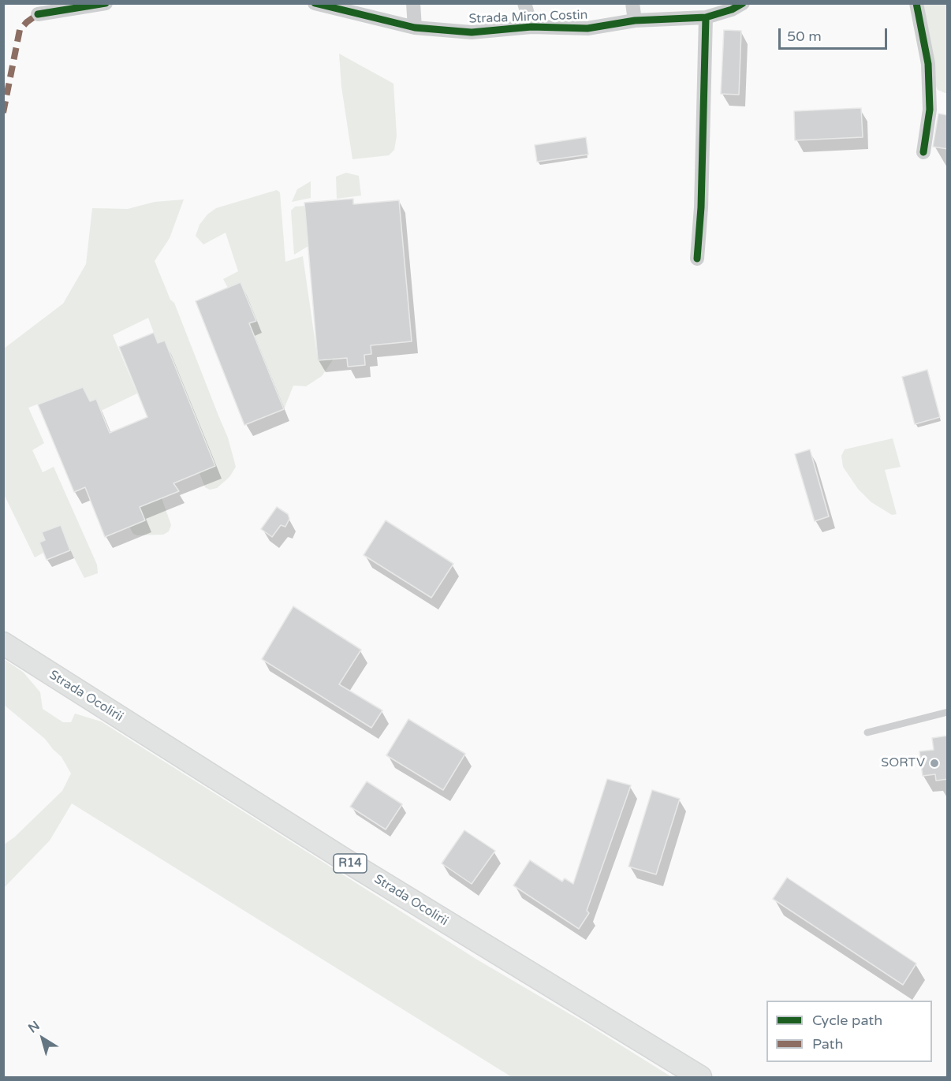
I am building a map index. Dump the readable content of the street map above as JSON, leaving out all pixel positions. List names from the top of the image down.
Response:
{
  "streets": {
    "main road": ["Strada Ocolirii", "R14"],
    "street": ["Strada Miron Costin"]
  },
  "places": ["SORTV"],
  "legend": ["Cycle path", "Path"],
  "scale_bar": "50 m",
  "north": "top left"
}
